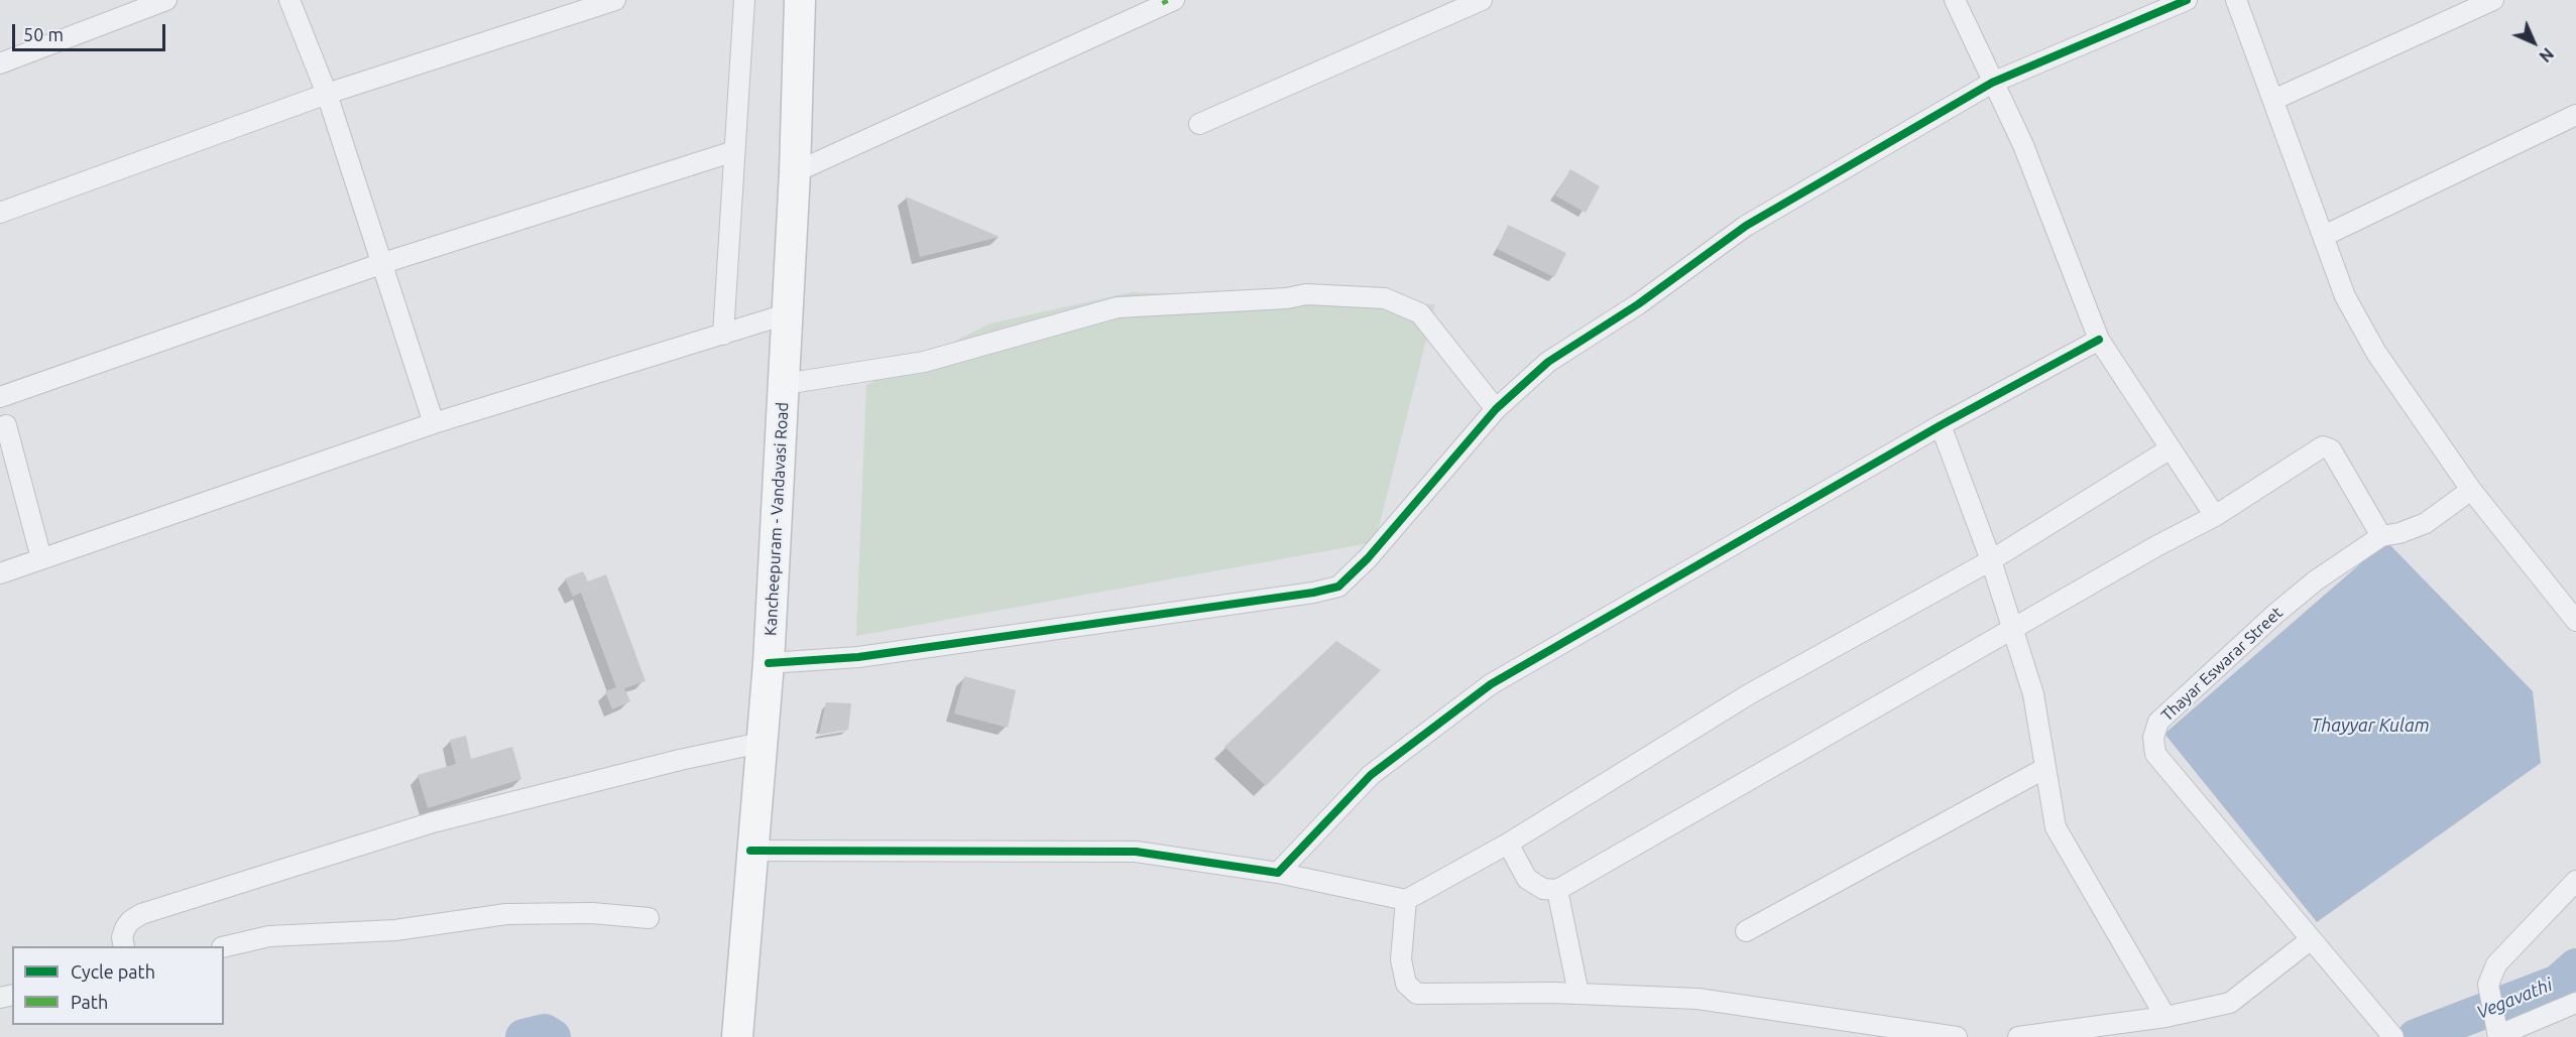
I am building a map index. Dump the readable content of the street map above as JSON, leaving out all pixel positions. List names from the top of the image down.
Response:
{
  "streets": {
    "main road": ["Kancheepuram - Vandavasi Road"],
    "street": ["Thayar Eswarar Street"]
  },
  "water": ["Thayyar Kulam", "Vegavathi"],
  "legend": ["Cycle path", "Path"],
  "scale_bar": "50 m",
  "north": "bottom right"
}
